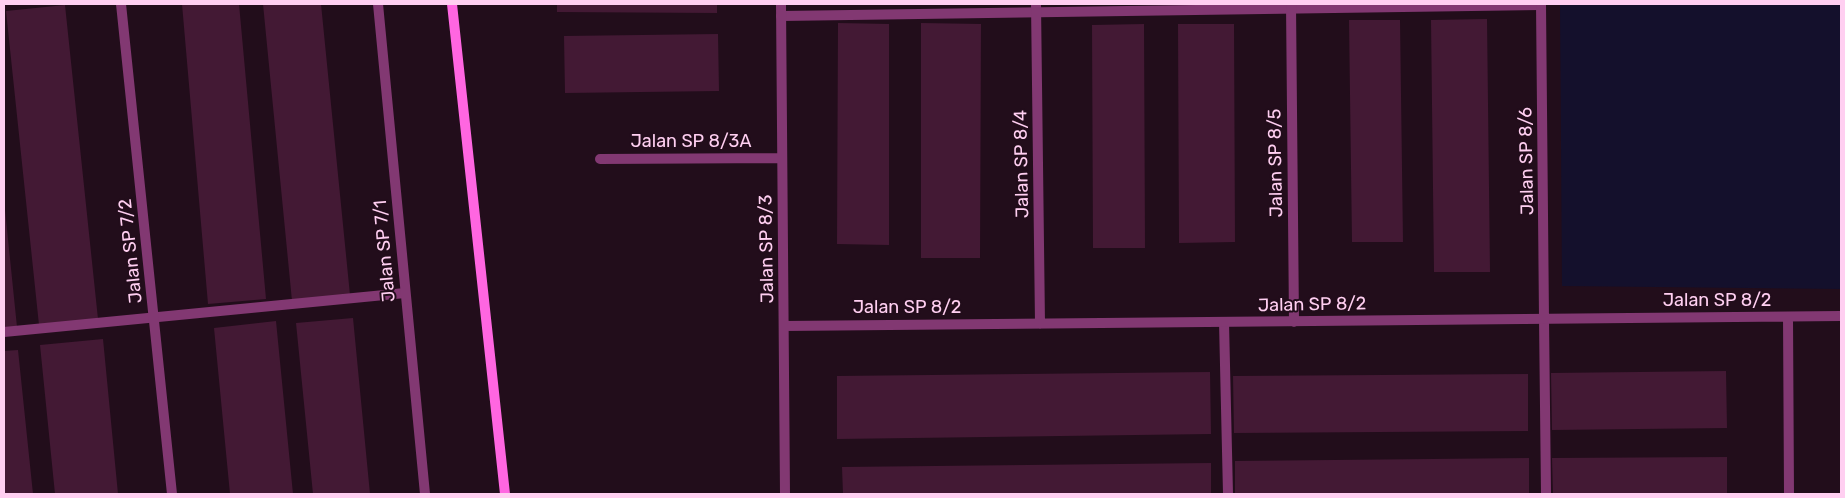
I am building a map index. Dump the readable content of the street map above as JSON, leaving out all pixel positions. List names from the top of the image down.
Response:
{
  "streets": {
    "street": [
      "Jalan SP 8/3A",
      "Jalan SP 8/6",
      "Jalan SP 8/5",
      "Jalan SP 8/4",
      "Jalan SP 8/3",
      "Jalan SP 7/2",
      "Jalan SP 7/1",
      "Jalan SP 8/2"
    ]
  },
  "crossings": [
    ["Jalan SP 8/3A", "Jalan SP 8/3"],
    ["Jalan SP 8/6", "Jalan SP 8/2"],
    ["Jalan SP 8/5", "Jalan SP 8/2"],
    ["Jalan SP 8/4", "Jalan SP 8/2"],
    ["Jalan SP 8/3", "Jalan SP 8/2"]
  ]
}
